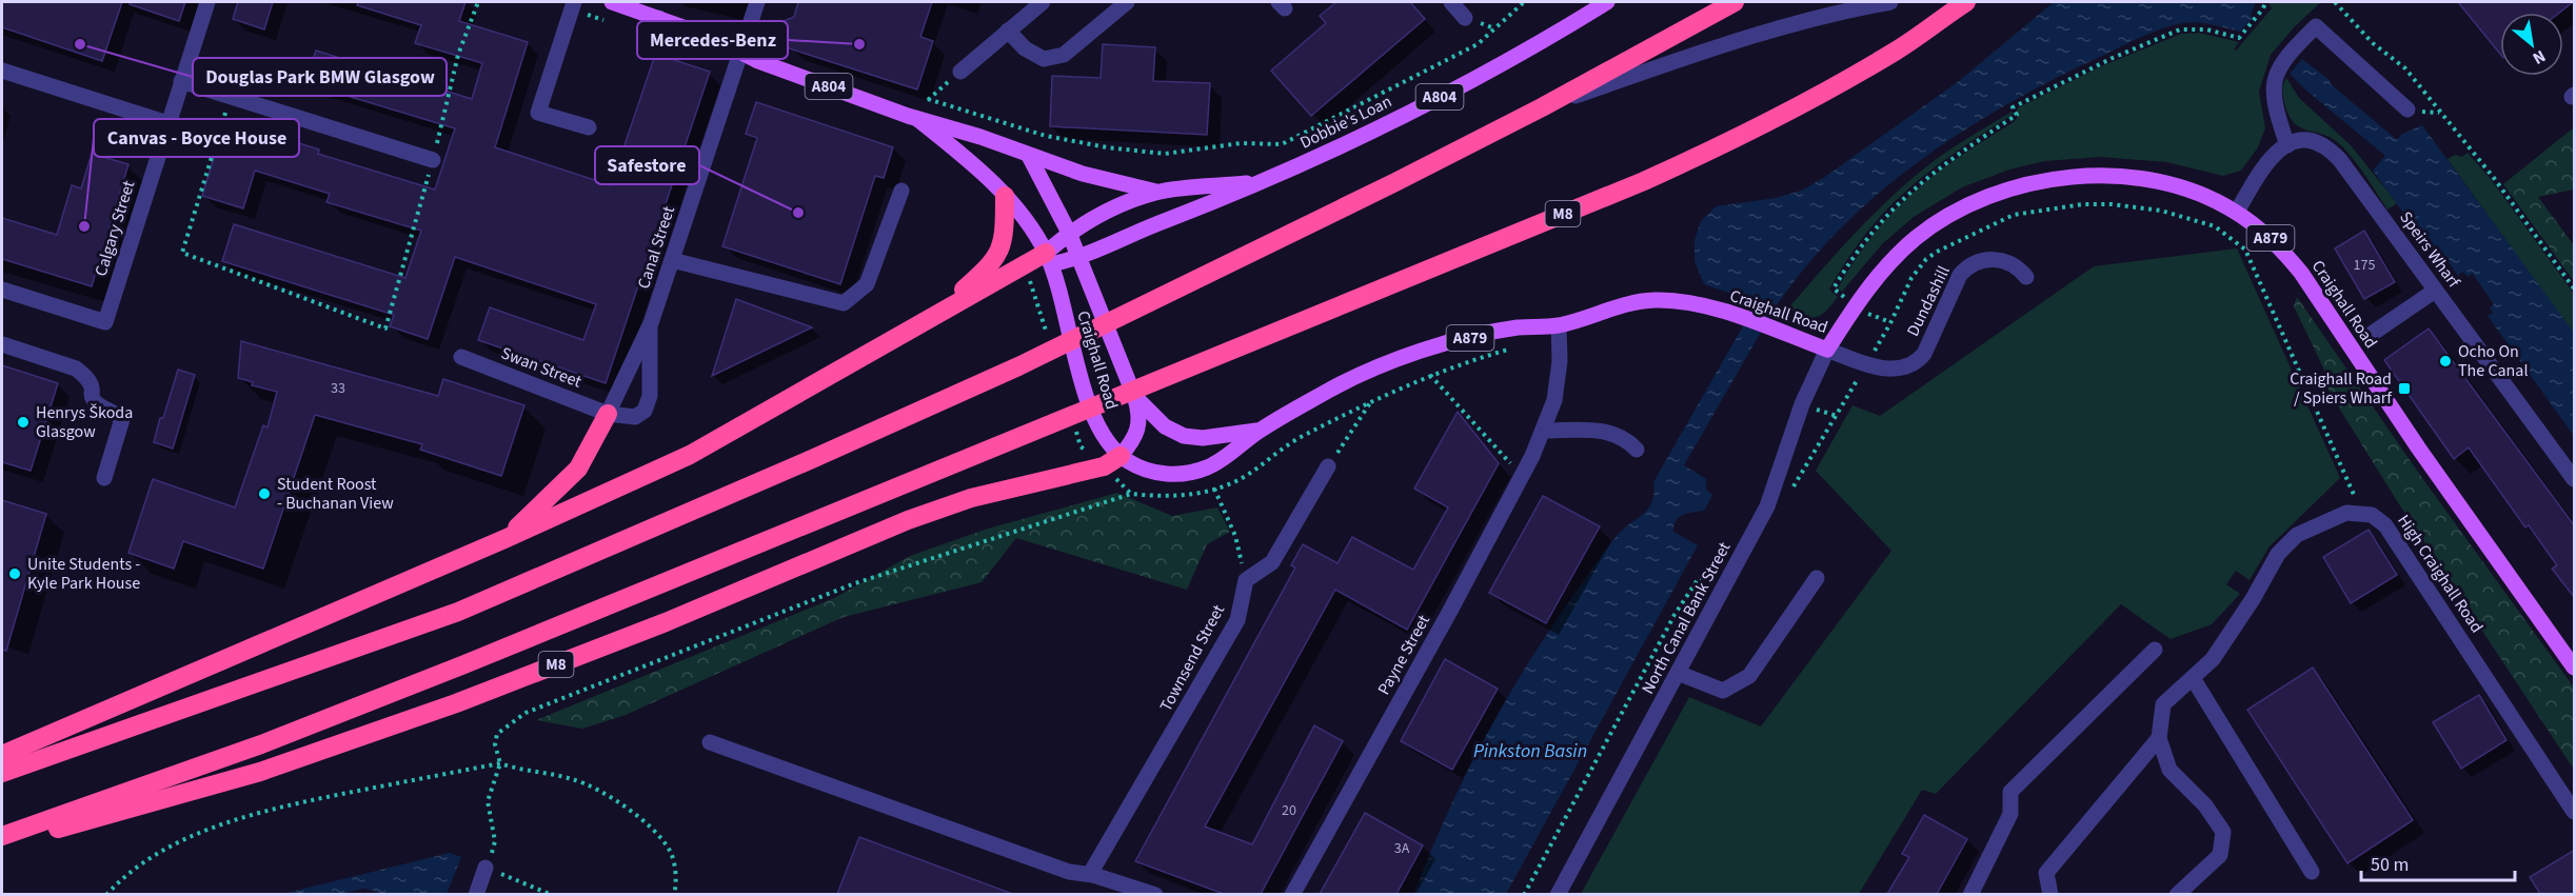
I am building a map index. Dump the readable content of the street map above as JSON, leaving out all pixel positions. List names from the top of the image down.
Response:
{
  "streets": {
    "highway": ["M8"],
    "main road": [
      "A804",
      "Dobbie's Loan",
      "A879",
      "Craighall Road"
    ],
    "street": [
      "Calgary Street",
      "Canal Street",
      "Speirs Wharf",
      "Dundashill",
      "Swan Street",
      "High Craighall Road",
      "North Canal Bank Street",
      "Payne Street",
      "Townsend Street"
    ]
  },
  "crossings": [
    ["Dobbie's Loan", "A879"],
    ["Dobbie's Loan", "Canal Street"],
    ["Dobbie's Loan", "Craighall Road"],
    ["M8", "Craighall Road"],
    ["A879", "Craighall Road"],
    ["Canal Street", "Swan Street"],
    ["Dundashill", "Craighall Road"],
    ["Dundashill", "North Canal Bank Street"],
    ["Craighall Road", "North Canal Bank Street"],
    ["Craighall Road", "Payne Street"]
  ],
  "water": ["Pinkston Basin"],
  "places": {
    "other": [
      "Douglas Park BMW Glasgow",
      "Mercedes-Benz",
      "Safestore",
      "Canvas - Boyce House",
      "Ocho On The Canal",
      "Henrys Škoda Glasgow",
      "Student Roost - Buchanan View",
      "Unite Students - Kyle Park House"
    ],
    "transit": ["Craighall Road / Spiers Wharf"]
  },
  "house_numbers": [
    "175",
    "33",
    "20",
    "3A"
  ],
  "scale_bar": "50 m",
  "north": "bottom right"
}
